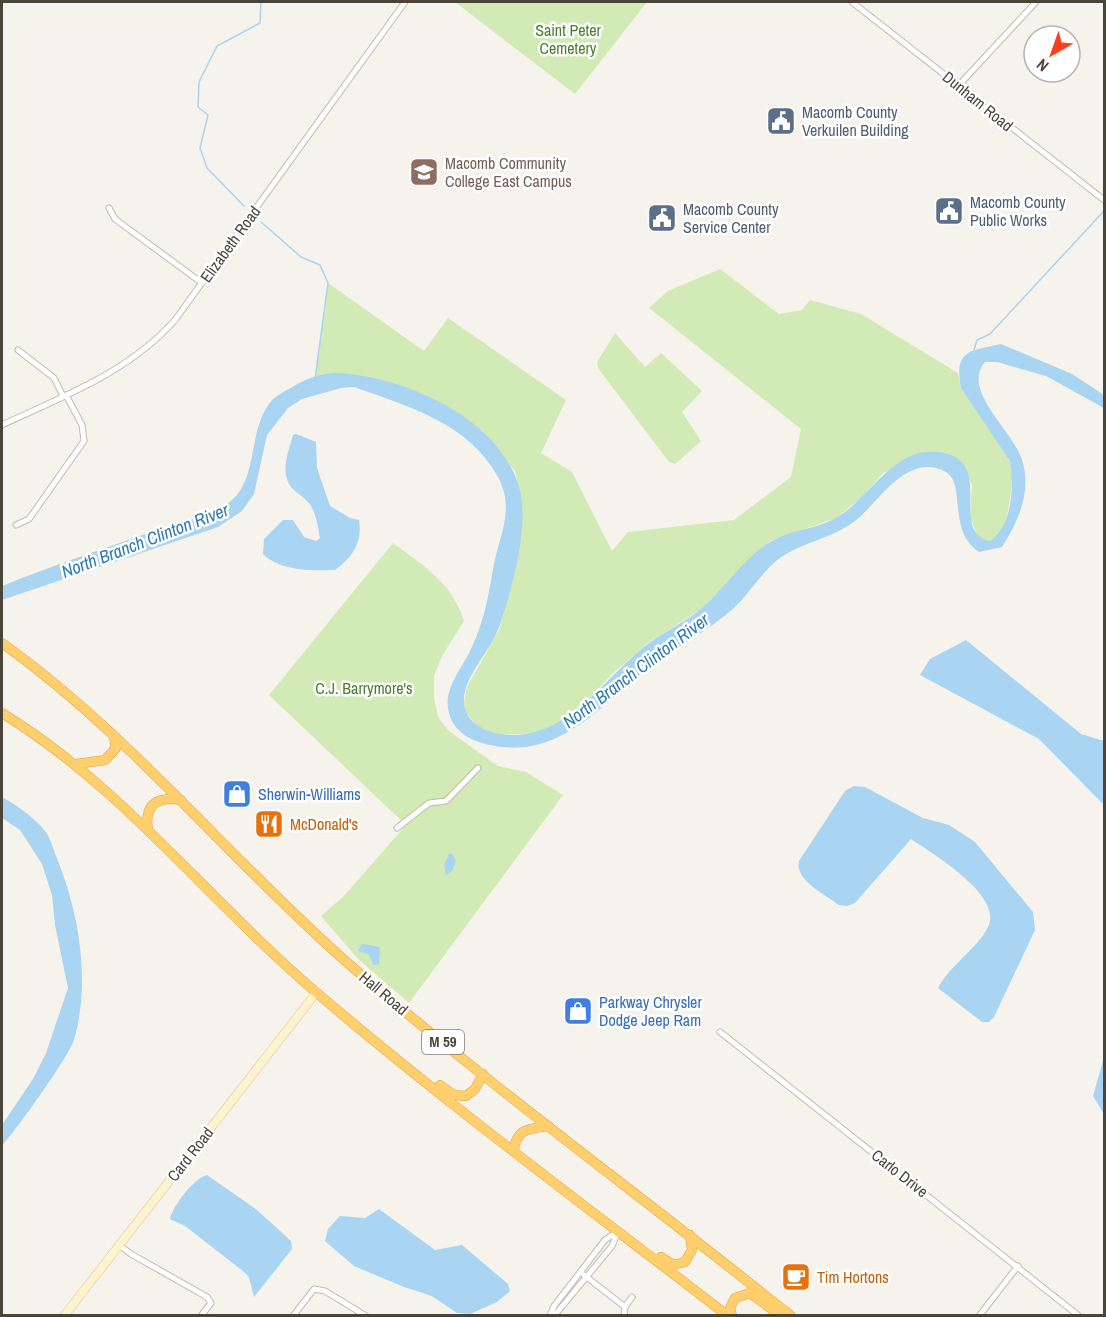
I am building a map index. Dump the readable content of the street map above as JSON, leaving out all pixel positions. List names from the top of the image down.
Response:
{
  "streets": {
    "highway": ["Hall Road", "M 59"],
    "street": [
      "Dunham Road",
      "Elizabeth Road",
      "Card Road",
      "Carlo Drive"
    ]
  },
  "crossings": [
    ["M 59", "Card Road"]
  ],
  "water": ["North Branch Clinton River"],
  "parks": ["Saint Peter Cemetery", "C.J. Barrymore's"],
  "places": {
    "public building": ["Macomb County Verkuilen Building", "Macomb County Public Works", "Macomb County Service Center"],
    "school or university": ["Macomb Community College East Campus"],
    "shop": ["Sherwin-Williams", "Parkway Chrysler Dodge Jeep Ram"],
    "restaurant": ["McDonald's"],
    "cafe": ["Tim Hortons"]
  },
  "north": "bottom left"
}
